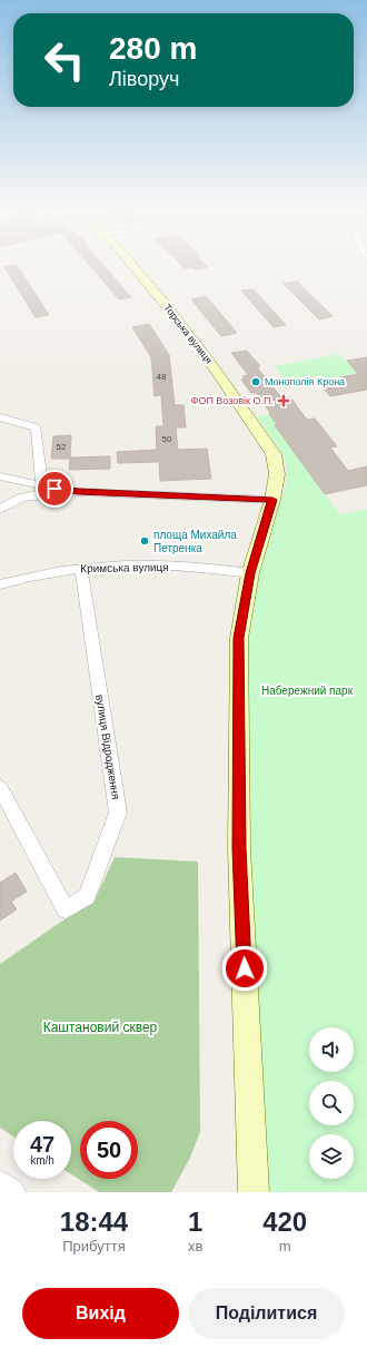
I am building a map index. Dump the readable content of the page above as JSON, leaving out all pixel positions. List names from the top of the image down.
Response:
{
  "streets": {
    "main road": ["Торська вулиця"],
    "street": ["Кримська вулиця", "вулиця Відродження"]
  },
  "crossings": [
    ["Кримська вулиця", "вулиця Відродження"]
  ],
  "parks": ["Набережний парк", "Каштановий сквер"],
  "places": {
    "other": ["Монополія Крона", "площа Михайла Петренка"],
    "health": ["ФОП Возовік О.П."]
  },
  "house_numbers": ["48", "50", "52"],
  "page": {
    "turn": ["280 m", "Ліворуч"],
    "speed": "47 km/h",
    "limit": "50",
    "eta": [
      "18:44",
      "Прибуття",
      "1",
      "хв",
      "420",
      "m"
    ],
    "buttons": ["Вихід", "Поділитися"]
  }
}
